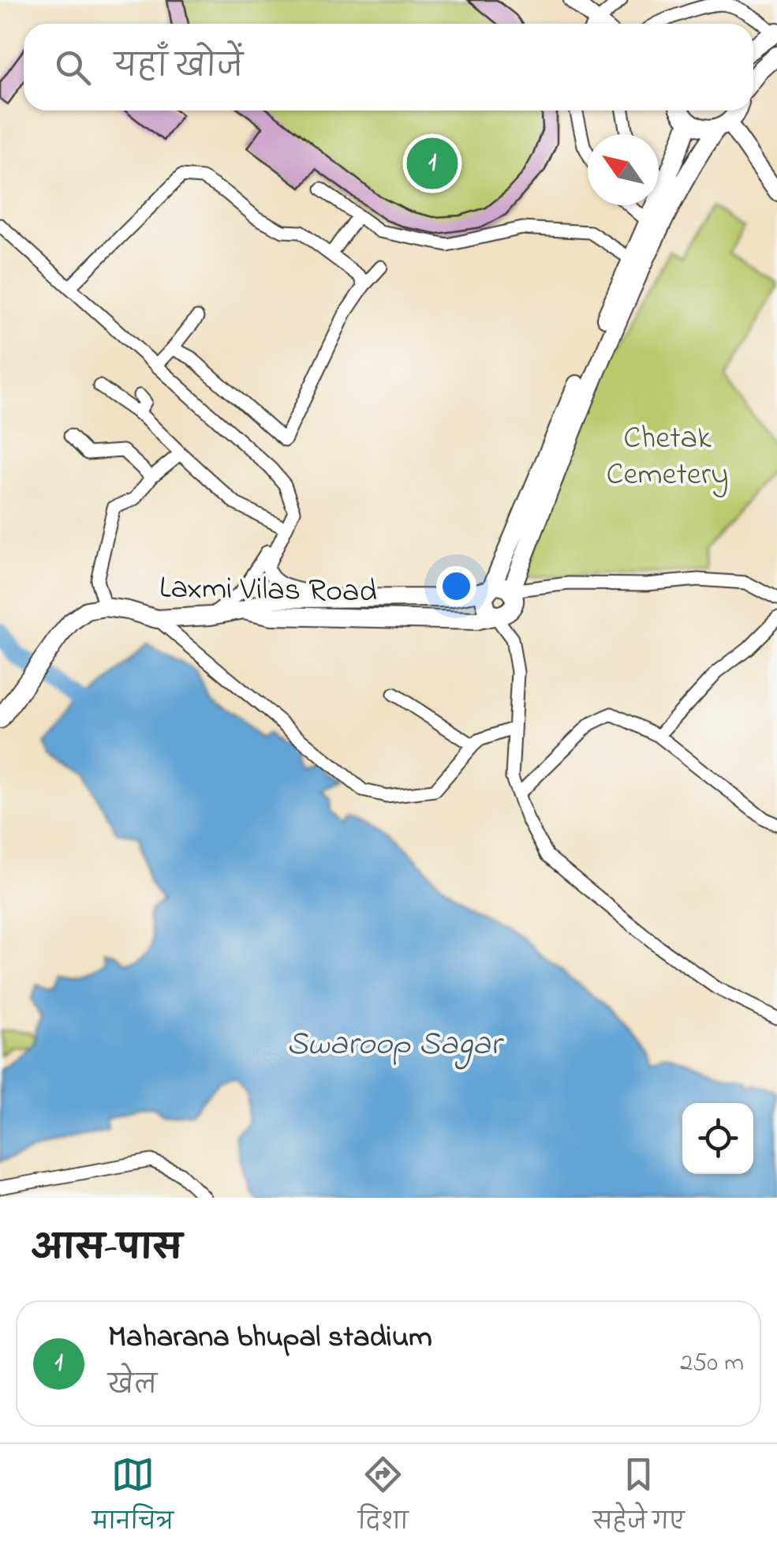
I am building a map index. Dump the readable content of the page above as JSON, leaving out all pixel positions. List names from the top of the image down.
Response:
{
  "streets": {
    "highway": ["Laxmi Vilas Road"]
  },
  "water": ["Swaroop Sagar"],
  "parks": ["Chetak Cemetery"],
  "north": "top left",
  "page": {
    "search": "यहाँ खोजें",
    "pins": "1",
    "heading": "आस-पास",
    "list": [
      {
        "mark": "1",
        "name": "Maharana bhupal stadium",
        "note": "खेल",
        "value": "250 m"
      }
    ],
    "nav": ["मानचित्र", "दिशा", "सहेजे गए"]
  }
}
